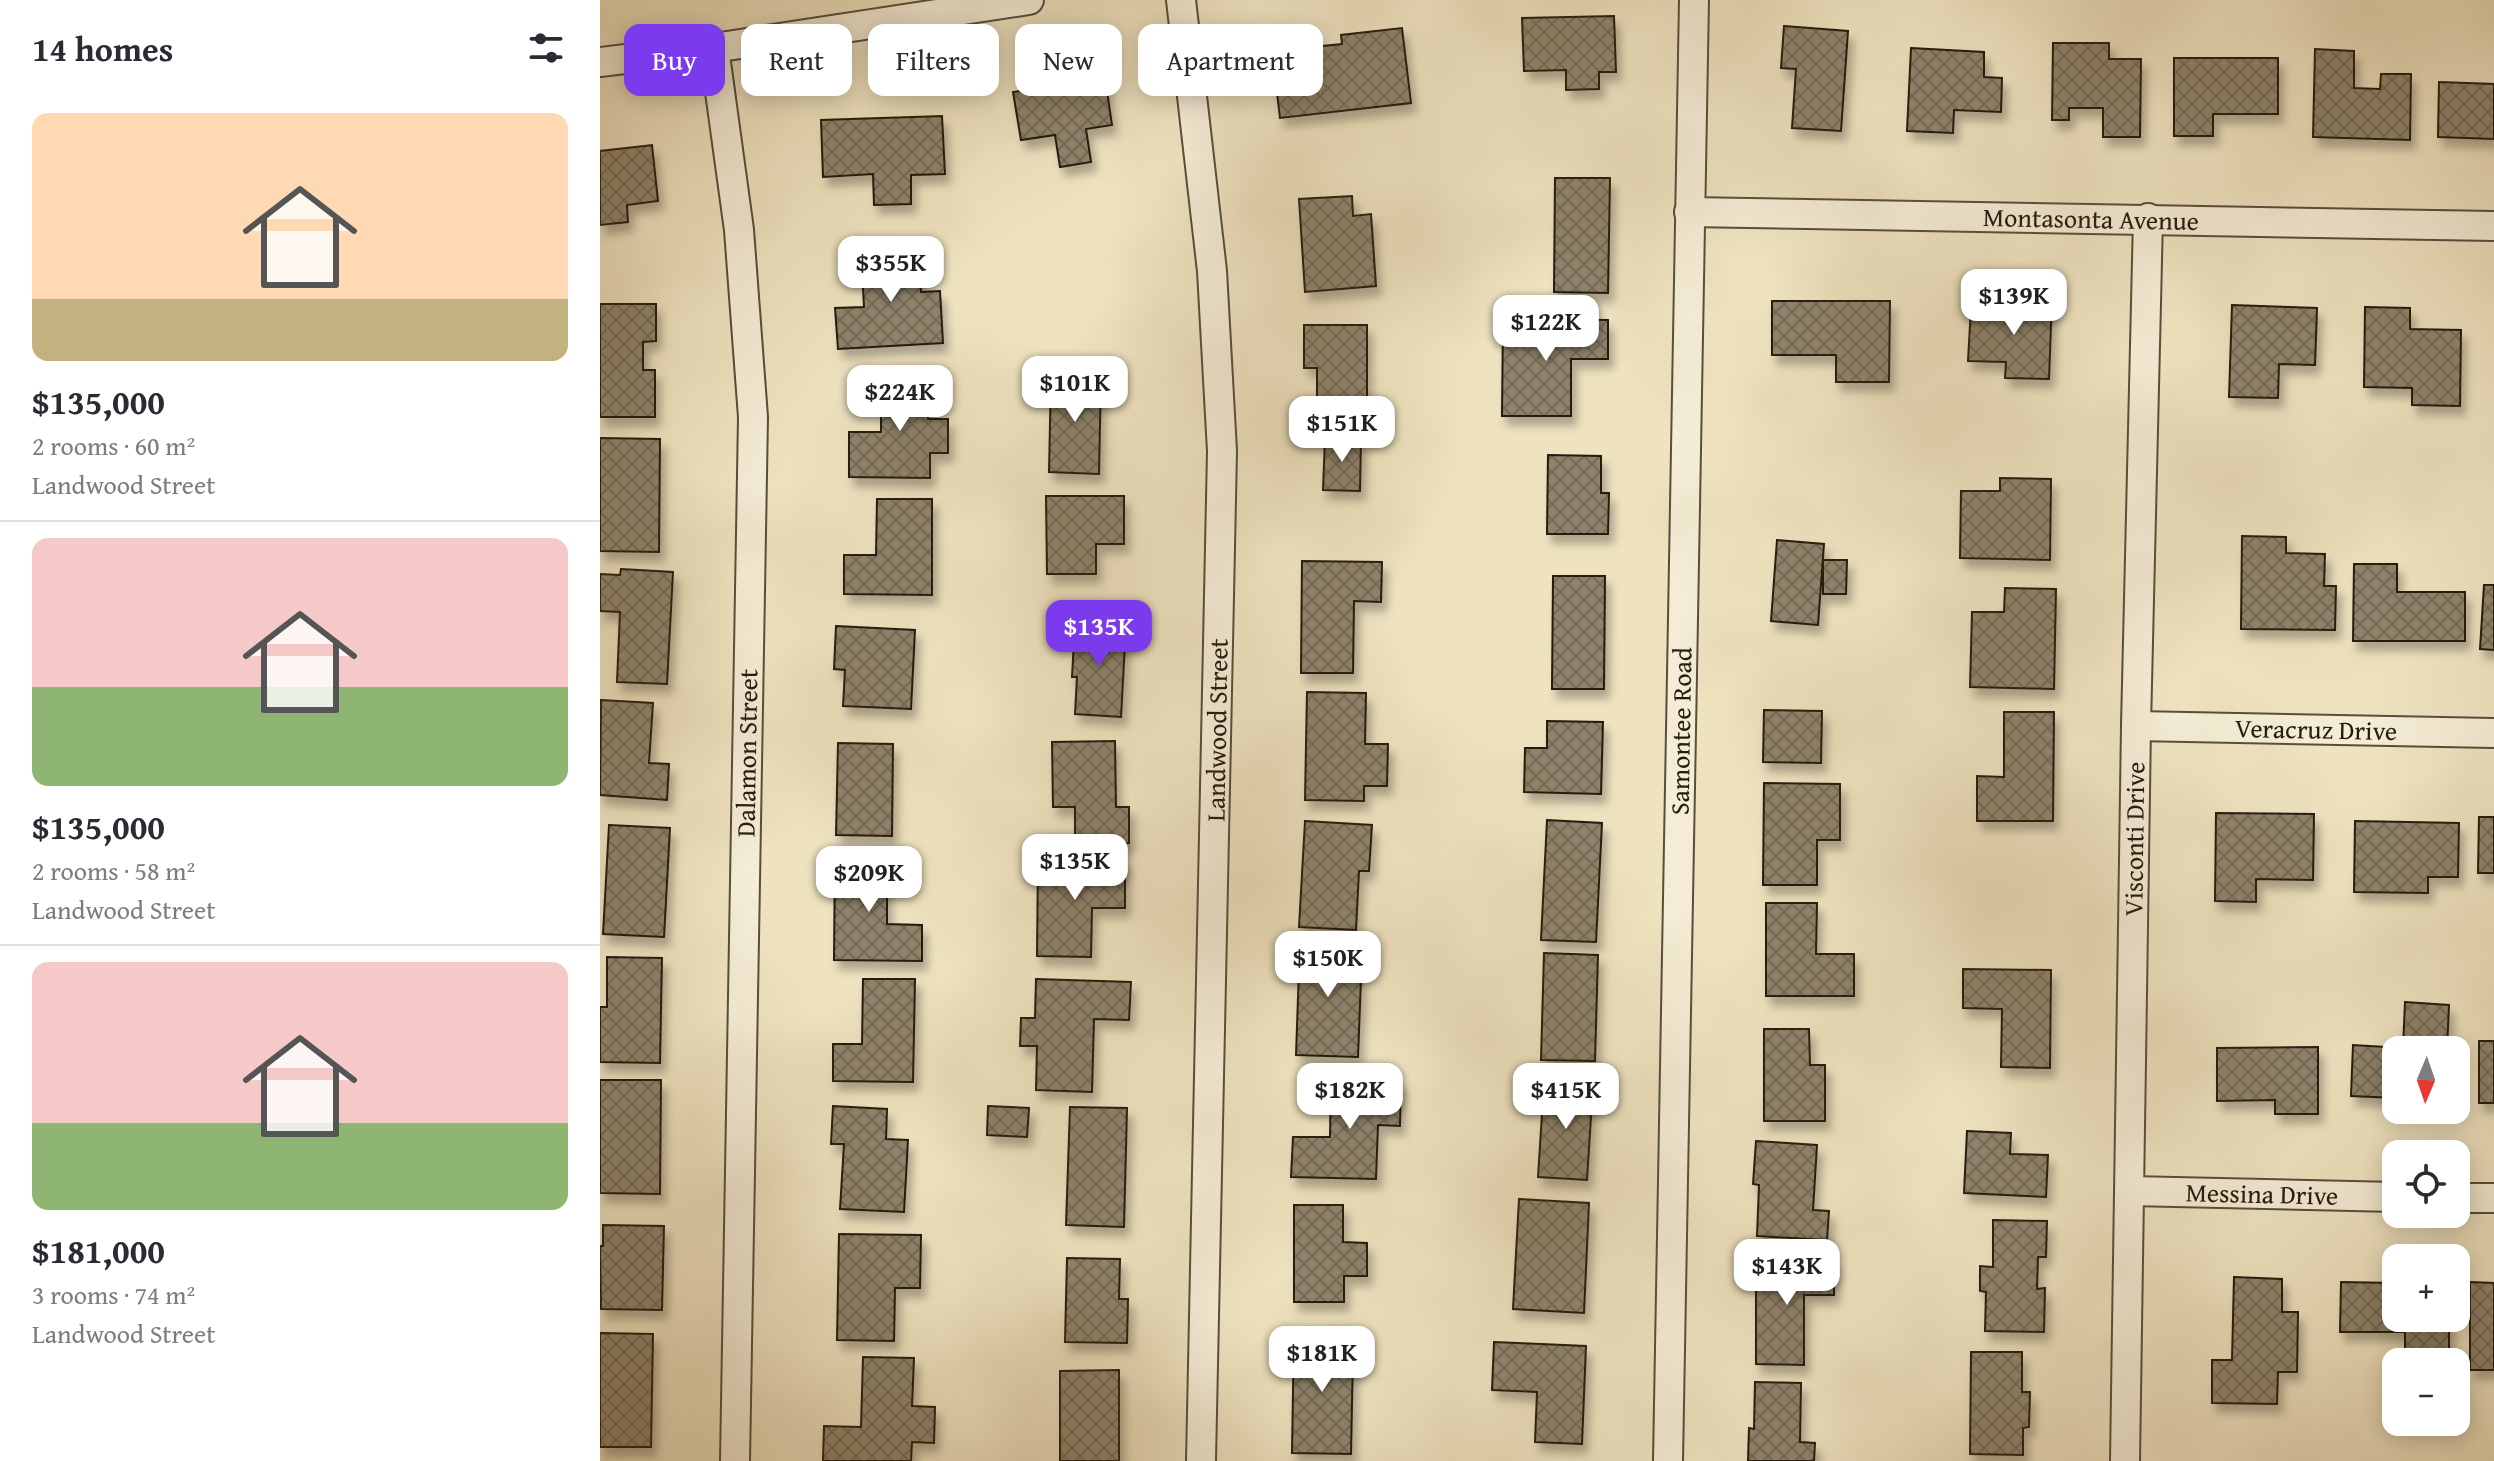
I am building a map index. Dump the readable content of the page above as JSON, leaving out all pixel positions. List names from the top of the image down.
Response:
{
  "streets": {
    "street": [
      "Montasonta Avenue",
      "Veracruz Drive",
      "Landwood Street",
      "Samontee Road",
      "Dalamon Street",
      "Visconti Drive",
      "Messina Drive"
    ]
  },
  "crossings": [
    ["Montasonta Avenue", "Samontee Road"],
    ["Montasonta Avenue", "Visconti Drive"],
    ["Veracruz Drive", "Visconti Drive"],
    ["Visconti Drive", "Messina Drive"]
  ],
  "north": "bottom",
  "page": {
    "heading": "14 homes",
    "chip": [
      "Buy",
      "Rent",
      "Filters",
      "New",
      "Apartment"
    ],
    "list": [
      {
        "name": "$135,000",
        "note": "2 rooms · 60 m² · Landwood Street"
      },
      {
        "name": "$135,000",
        "note": "2 rooms · 58 m² · Landwood Street"
      },
      {
        "name": "$181,000",
        "note": "3 rooms · 74 m² · Landwood Street"
      }
    ],
    "price": [
      "$355K",
      "$139K",
      "$122K",
      "$101K",
      "$224K",
      "$151K",
      "$135K",
      "$135K",
      "$209K",
      "$150K",
      "$182K",
      "$415K",
      "$143K",
      "$181K"
    ],
    "map_buttons": ["+", "−"]
  }
}
